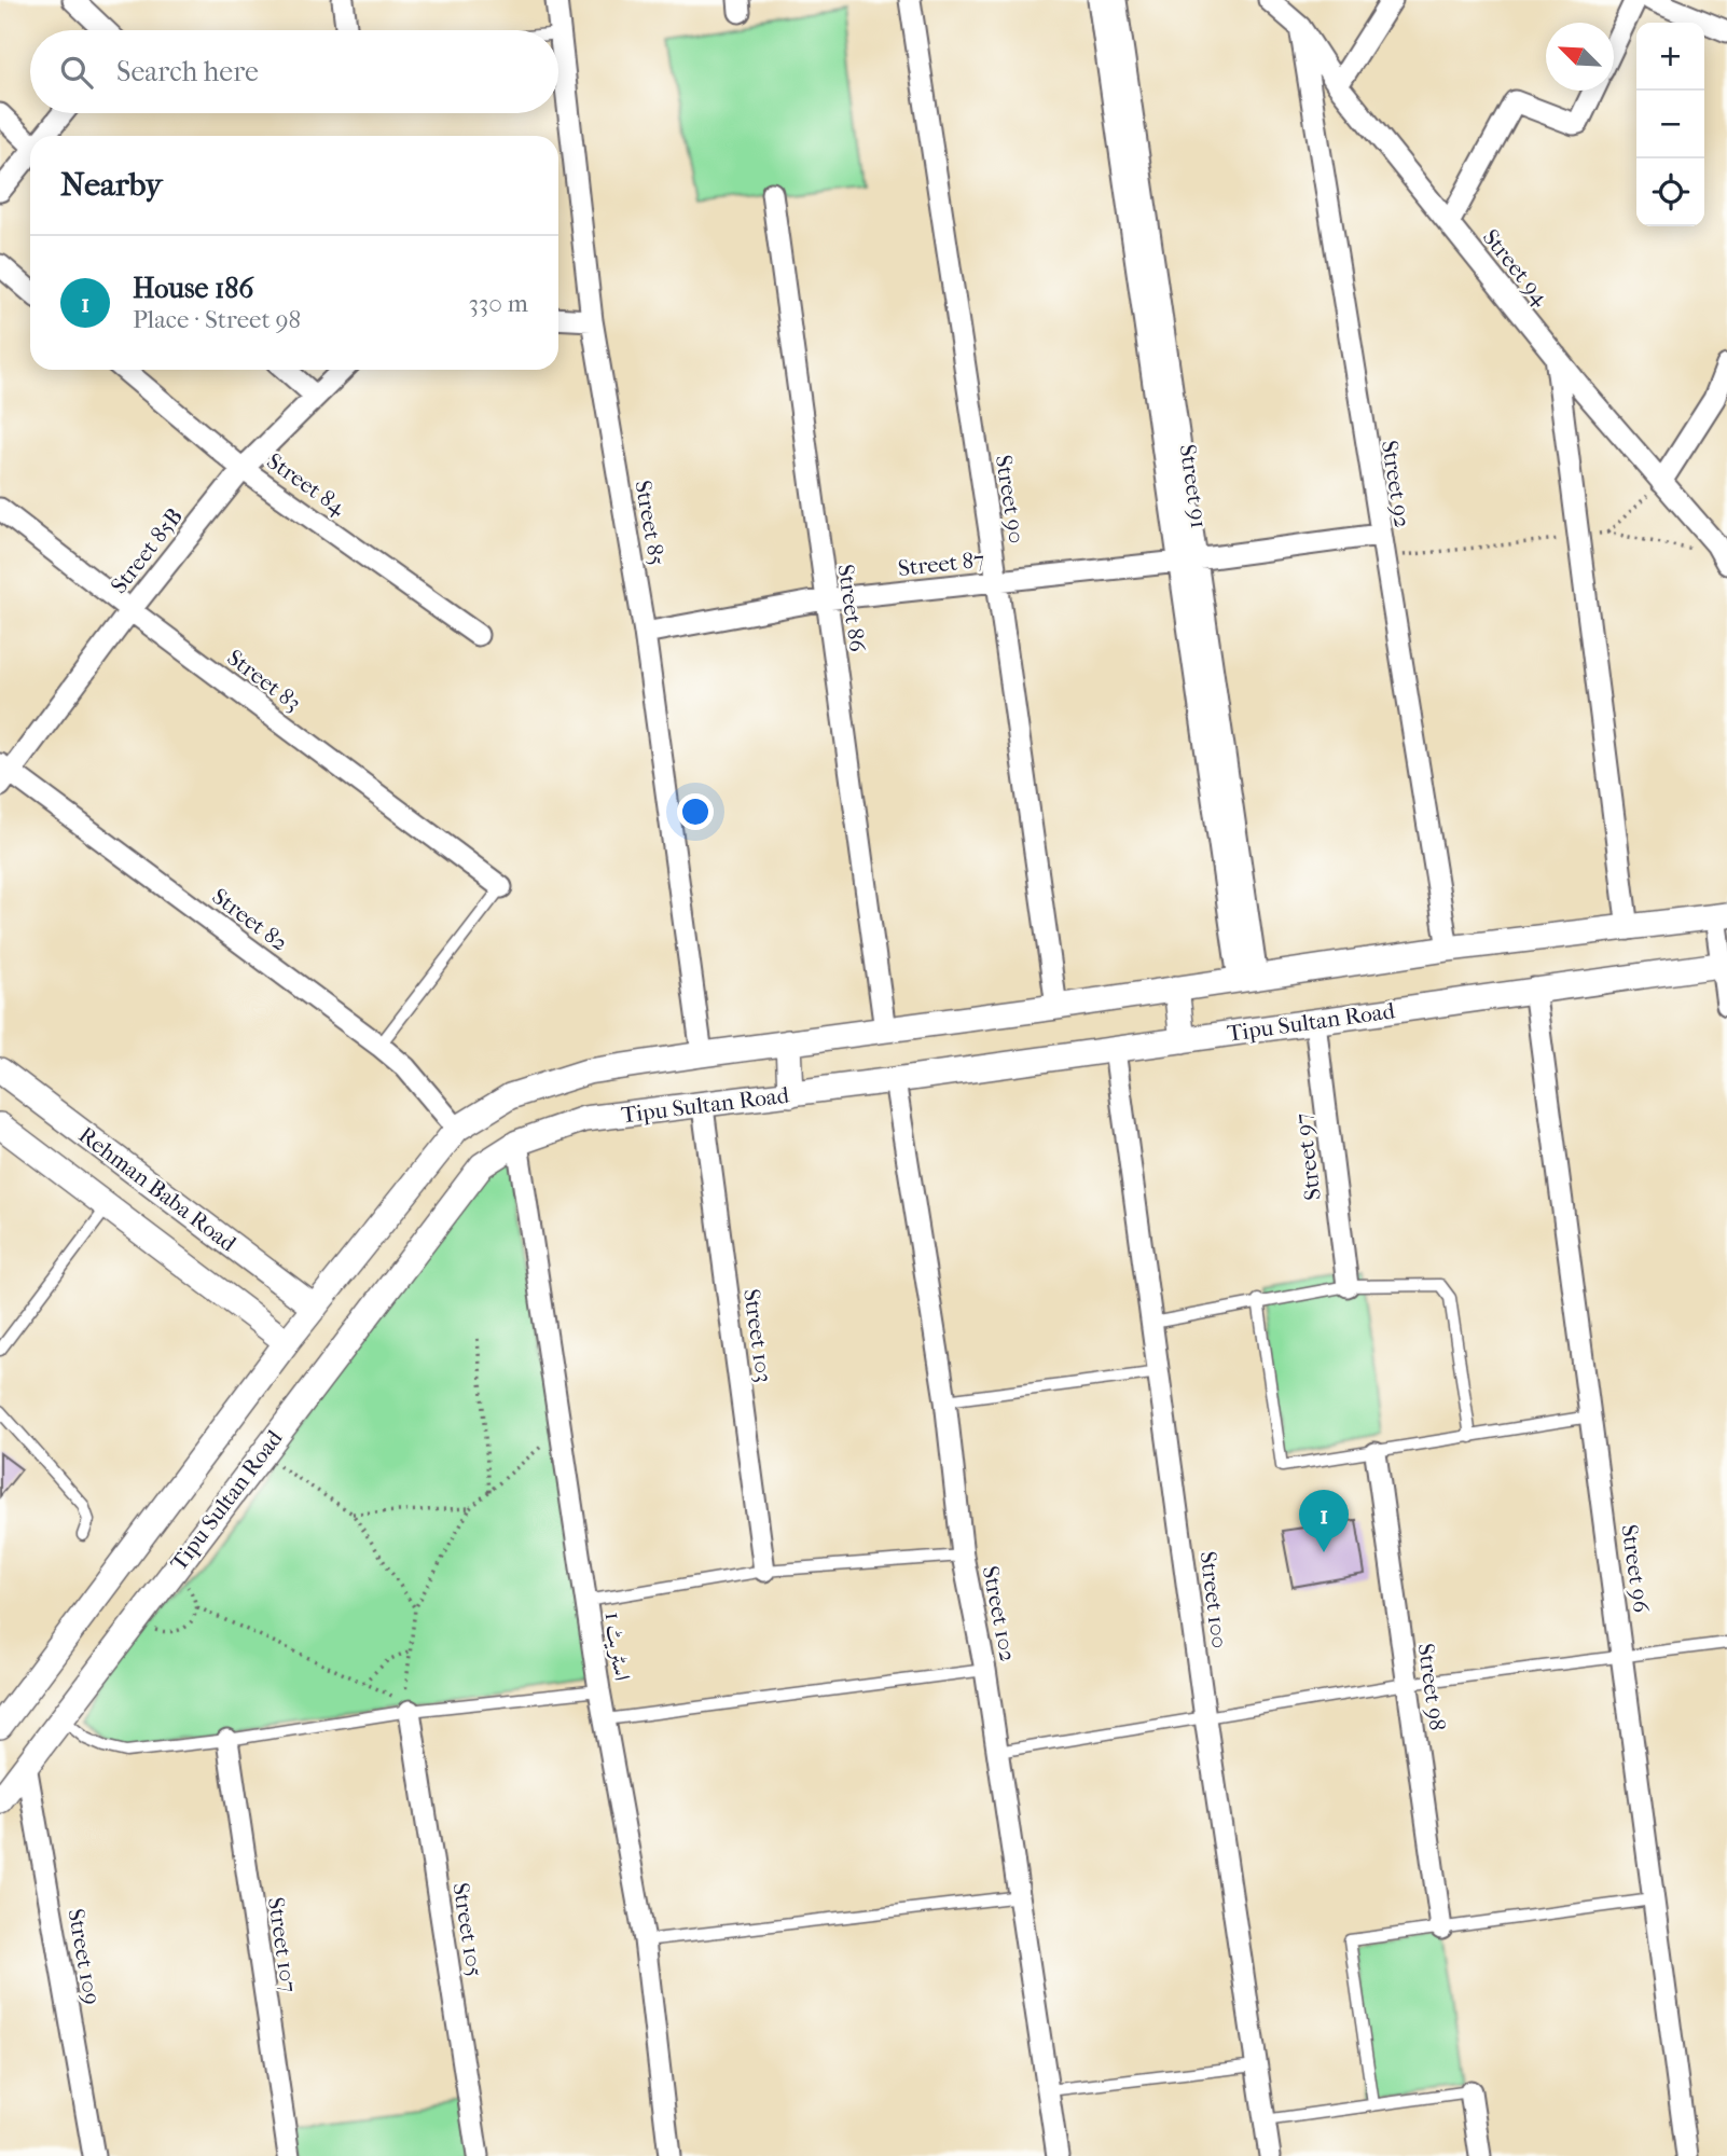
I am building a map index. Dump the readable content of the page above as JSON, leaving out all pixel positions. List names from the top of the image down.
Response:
{
  "streets": {
    "street": [
      "Street 94",
      "Street 84",
      "Street 92",
      "Street 91",
      "Street 90",
      "Street 85",
      "Street 85B",
      "Street 87",
      "Street 86",
      "Street 83",
      "Street 82",
      "Tipu Sultan Road",
      "Street 97",
      "Rehman Baba Road",
      "Street 103",
      "Street 96",
      "Street 100",
      "Street 102",
      "اسٹریٹ 1",
      "Street 98",
      "Street 105",
      "Street 107",
      "Street 109"
    ]
  },
  "crossings": [
    ["Street 94", "Street 92"],
    ["Street 84", "Street 85B"],
    ["Street 92", "Street 87"],
    ["Street 92", "Tipu Sultan Road"],
    ["Street 91", "Street 87"],
    ["Street 91", "Tipu Sultan Road"],
    ["Street 90", "Street 87"],
    ["Street 90", "Tipu Sultan Road"],
    ["Street 85", "Street 87"],
    ["Street 85", "Tipu Sultan Road"],
    ["Street 85B", "Street 83"],
    ["Street 85B", "Street 82"],
    ["Street 87", "Street 86"],
    ["Street 86", "Tipu Sultan Road"],
    ["Street 82", "Tipu Sultan Road"],
    ["Tipu Sultan Road", "Street 97"],
    ["Tipu Sultan Road", "Rehman Baba Road"],
    ["Tipu Sultan Road", "Street 103"],
    ["Tipu Sultan Road", "Street 96"],
    ["Tipu Sultan Road", "Street 100"],
    ["Tipu Sultan Road", "Street 102"],
    ["Tipu Sultan Road", "اسٹریٹ 1"],
    ["Tipu Sultan Road", "Street 109"]
  ],
  "north": "top left",
  "page": {
    "map_buttons": ["+", "−"],
    "search": "Search here",
    "heading": "Nearby",
    "list": [
      {
        "mark": "1",
        "name": "House 186",
        "note": "Place · Street 98",
        "value": "330 m"
      }
    ],
    "pins": "1"
  }
}
